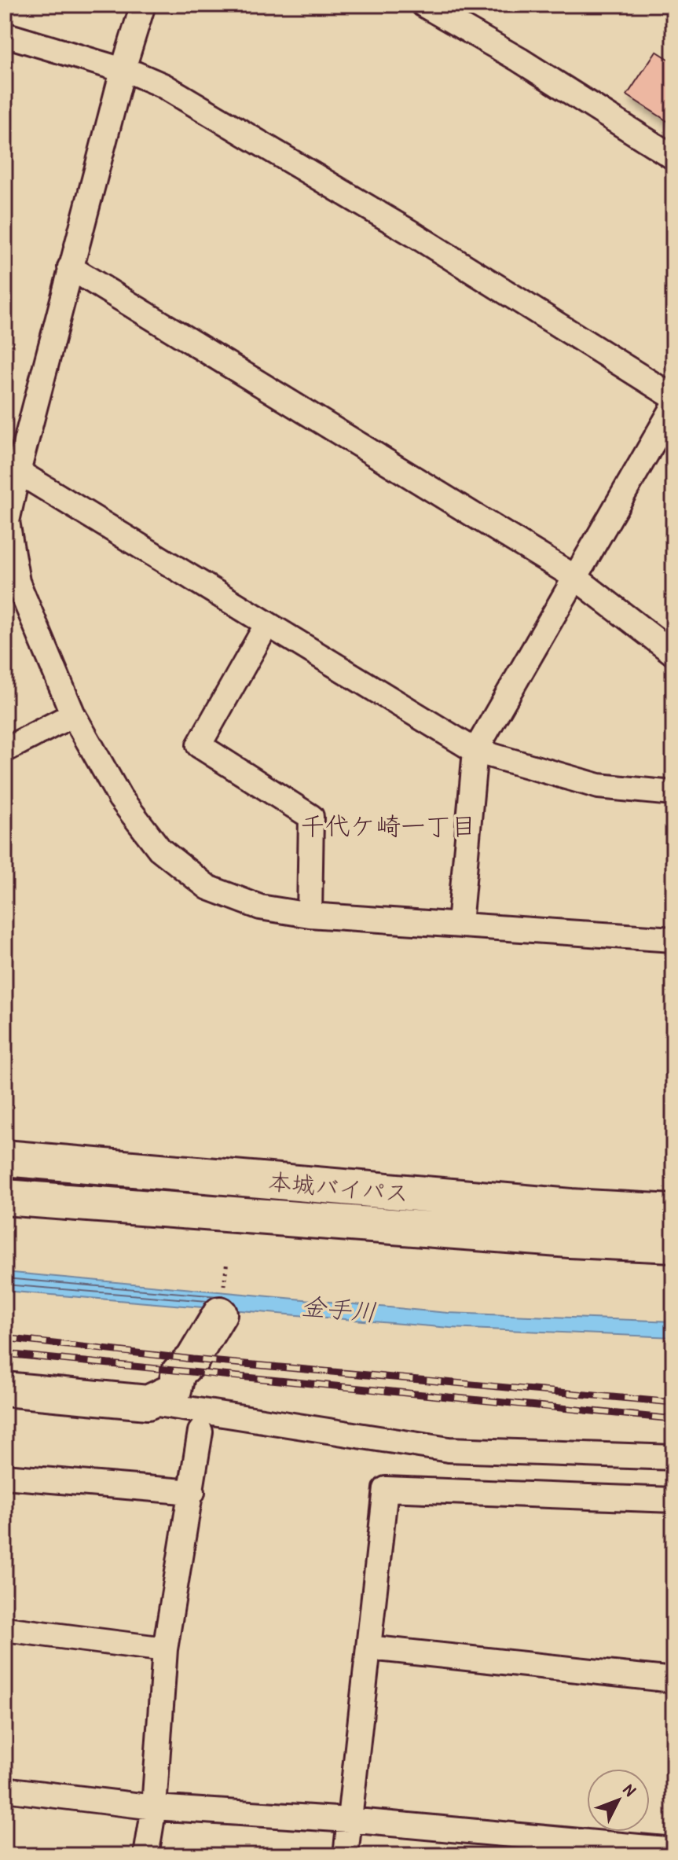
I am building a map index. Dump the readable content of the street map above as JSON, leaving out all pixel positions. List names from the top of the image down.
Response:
{
  "streets": {
    "highway": ["本城バイパス"]
  },
  "districts": ["千代ケ崎一丁目"],
  "water": ["金手川"],
  "north": "top right"
}
